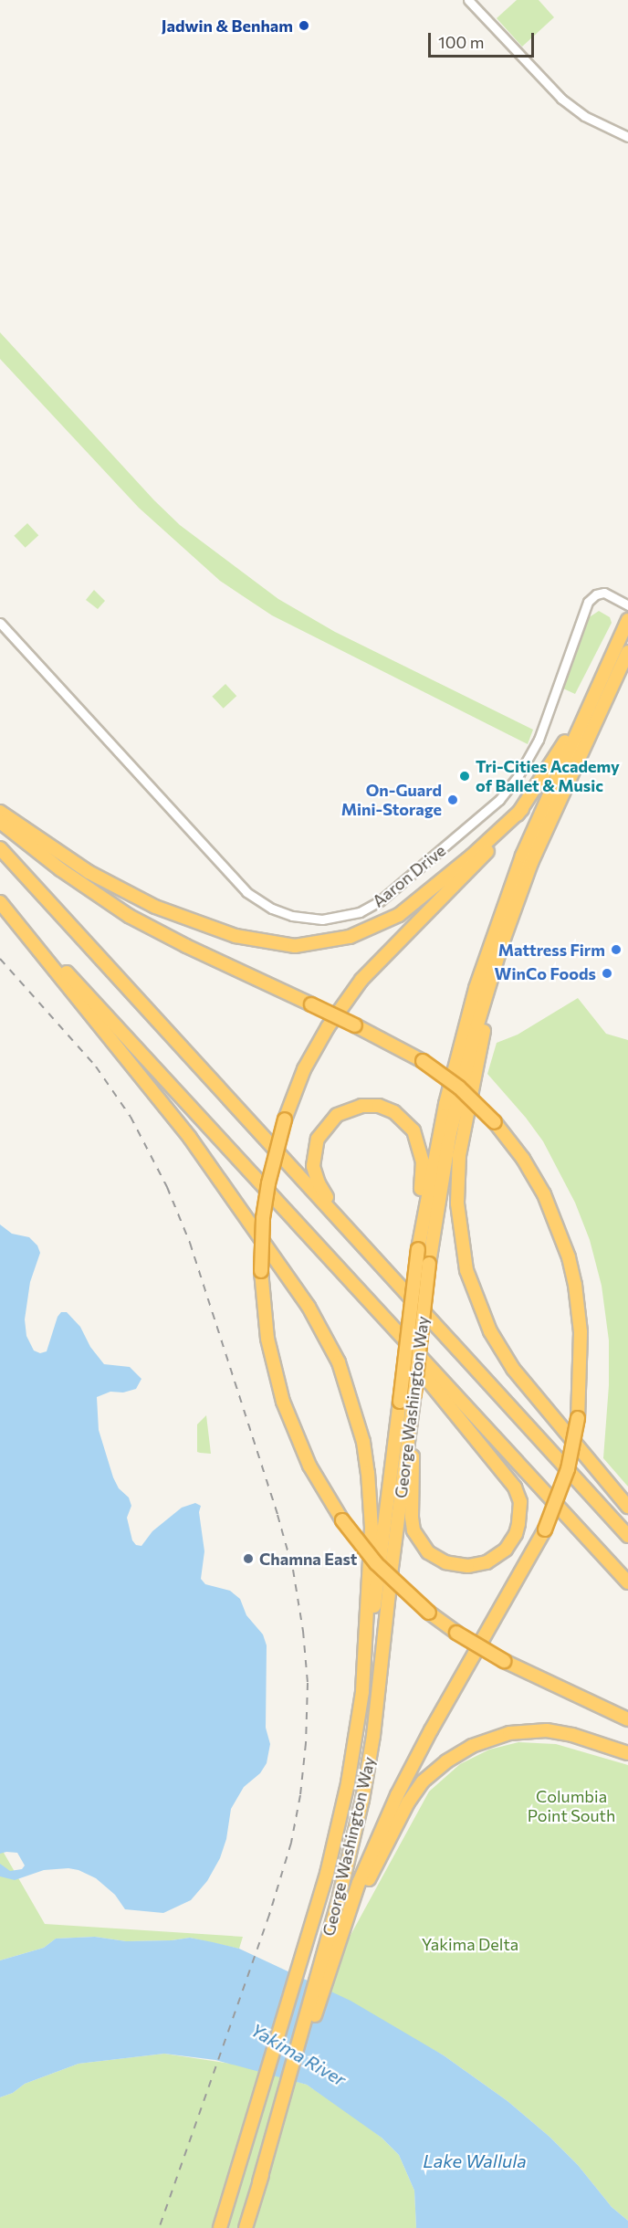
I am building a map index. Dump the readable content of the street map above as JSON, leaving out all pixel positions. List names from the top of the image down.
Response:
{
  "streets": {
    "highway": ["George Washington Way"],
    "street": ["Aaron Drive"]
  },
  "water": ["Yakima River", "Lake Wallula"],
  "parks": ["Columbia Point South", "Yakima Delta"],
  "places": [
    "Jadwin & Benham",
    "Tri-Cities Academy of Ballet & Music",
    "On-Guard Mini-Storage",
    "Mattress Firm",
    "WinCo Foods",
    "Chamna East"
  ],
  "scale_bar": "100 m"
}
